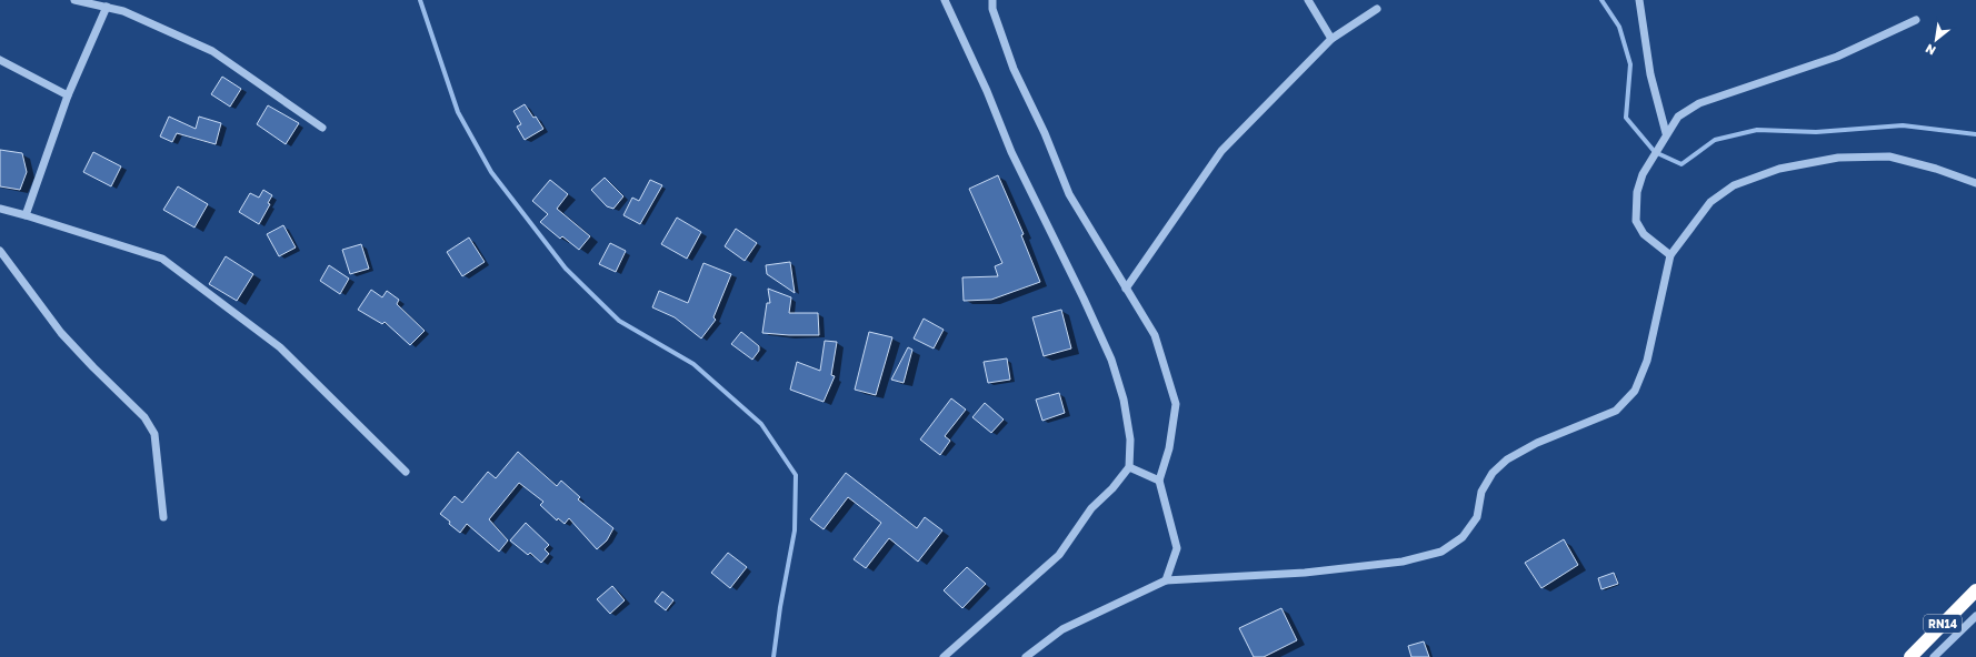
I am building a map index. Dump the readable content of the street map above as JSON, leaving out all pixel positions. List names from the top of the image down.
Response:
{
  "streets": {
    "highway": ["RN14"]
  },
  "north": "bottom left"
}
